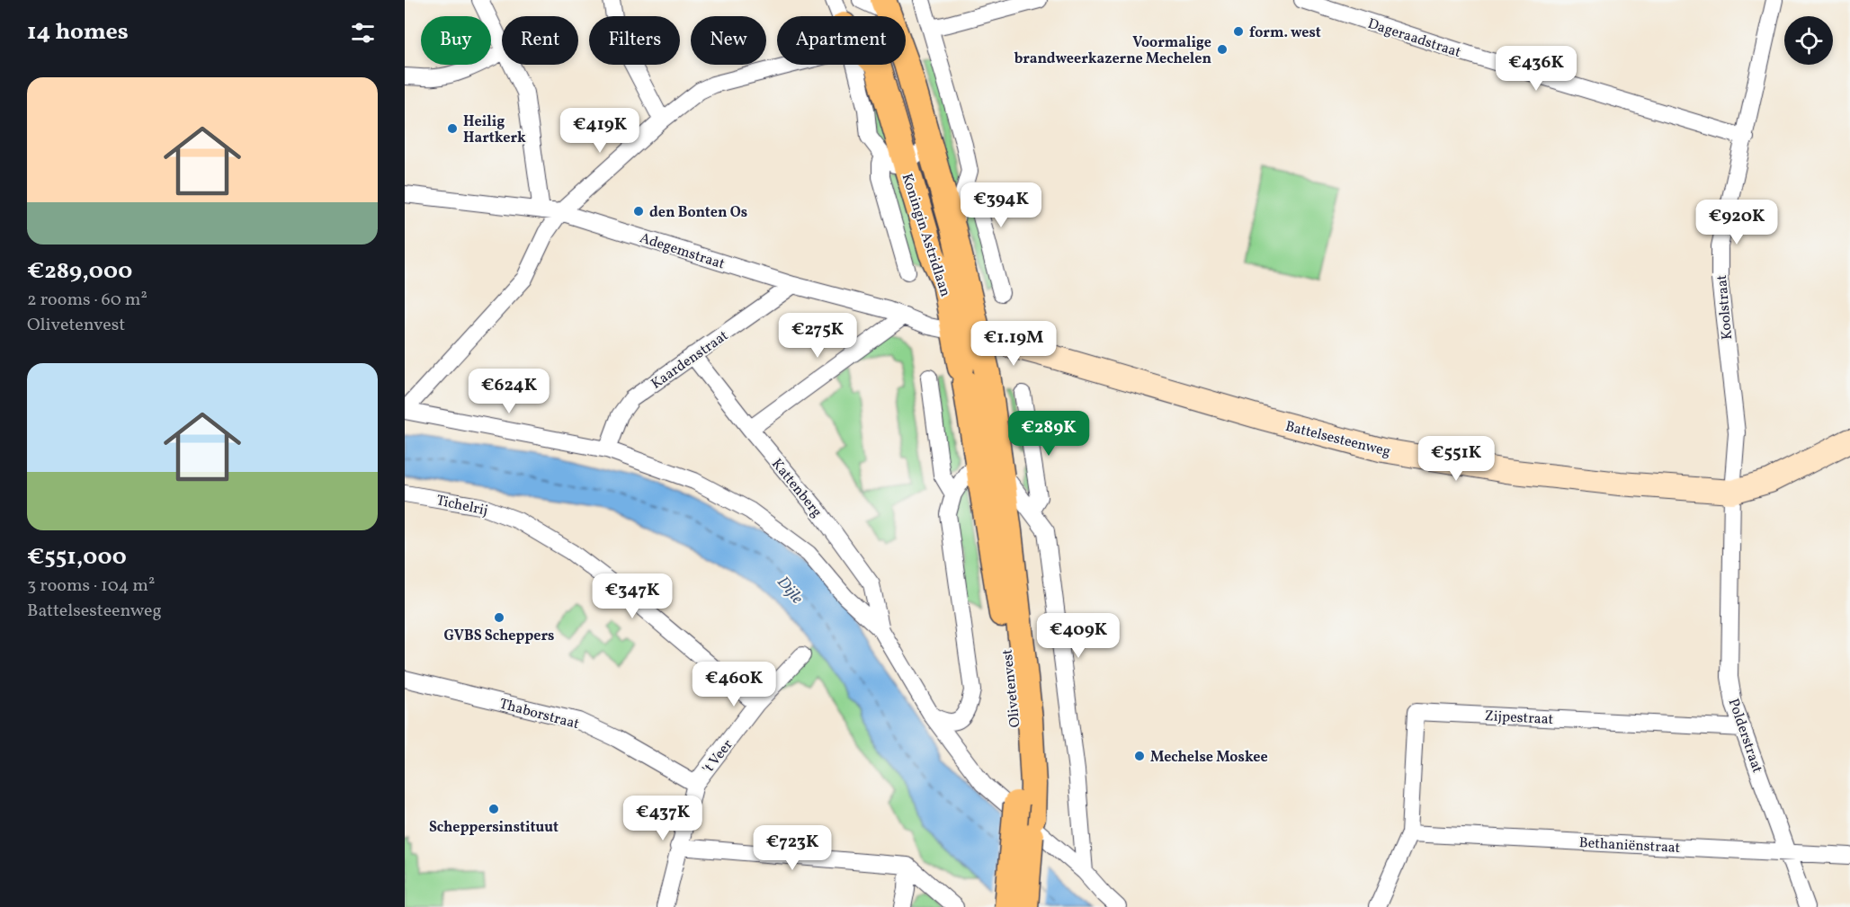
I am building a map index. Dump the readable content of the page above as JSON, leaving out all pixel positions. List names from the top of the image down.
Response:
{
  "streets": {
    "main road": ["Koningin Astridlaan", "Battelsesteenweg", "Olivetenvest"],
    "street": [
      "Dageraadstraat",
      "Adegemstraat",
      "Koolstraat",
      "Kaardenstraat",
      "Kattenberg",
      "Tichelrij",
      "Thaborstraat",
      "Zijpestraat",
      "Polderstraat",
      "'t Veer",
      "Bethaniënstraat"
    ]
  },
  "crossings": [
    ["Dageraadstraat", "Koolstraat"],
    ["Koningin Astridlaan", "Adegemstraat"],
    ["Koningin Astridlaan", "Battelsesteenweg"],
    ["Koningin Astridlaan", "Olivetenvest"],
    ["Adegemstraat", "Kaardenstraat"],
    ["Adegemstraat", "Battelsesteenweg"],
    ["Koolstraat", "Battelsesteenweg"],
    ["Koolstraat", "Polderstraat"],
    ["Kaardenstraat", "Kattenberg"],
    ["Battelsesteenweg", "Polderstraat"],
    ["Tichelrij", "'t Veer"],
    ["Thaborstraat", "'t Veer"],
    ["Zijpestraat", "Polderstraat"],
    ["Zijpestraat", "Bethaniënstraat"],
    ["Polderstraat", "Bethaniënstraat"]
  ],
  "water": ["Dijle"],
  "places": [
    "form. west",
    "Voormalige brandweerkazerne Mechelen",
    "Heilig Hartkerk",
    "den Bonten Os",
    "GVBS Scheppers",
    "Mechelse Moskee",
    "Scheppersinstituut"
  ],
  "page": {
    "heading": "14 homes",
    "chip": [
      "Buy",
      "Rent",
      "Filters",
      "New",
      "Apartment"
    ],
    "price": [
      "€436K",
      "€419K",
      "€394K",
      "€920K",
      "€275K",
      "€1.19M",
      "€624K",
      "€289K",
      "€551K",
      "€347K",
      "€409K",
      "€460K",
      "€437K",
      "€723K"
    ],
    "list": [
      {
        "name": "€289,000",
        "note": "2 rooms · 60 m² · Olivetenvest"
      },
      {
        "name": "€551,000",
        "note": "3 rooms · 104 m² · Battelsesteenweg"
      }
    ]
  }
}
